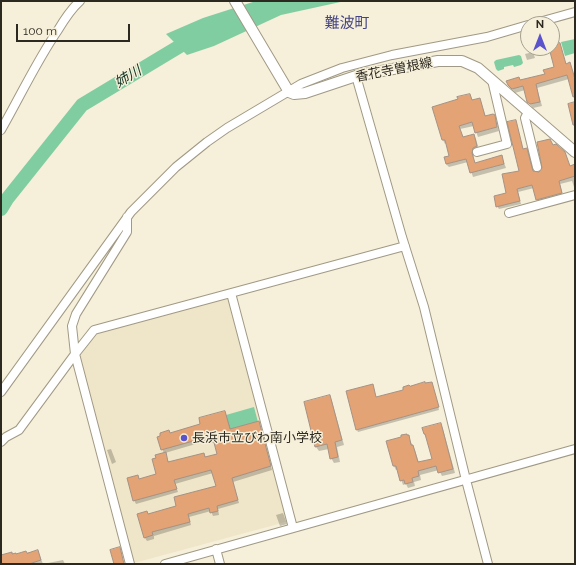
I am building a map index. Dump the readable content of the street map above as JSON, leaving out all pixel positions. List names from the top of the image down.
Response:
{
  "streets": {
    "main road": ["香花寺曽根線"]
  },
  "districts": ["難波町"],
  "water": ["姉川"],
  "places": ["長浜市立びわ南小学校"],
  "scale_bar": "100 m",
  "north": "top"
}
